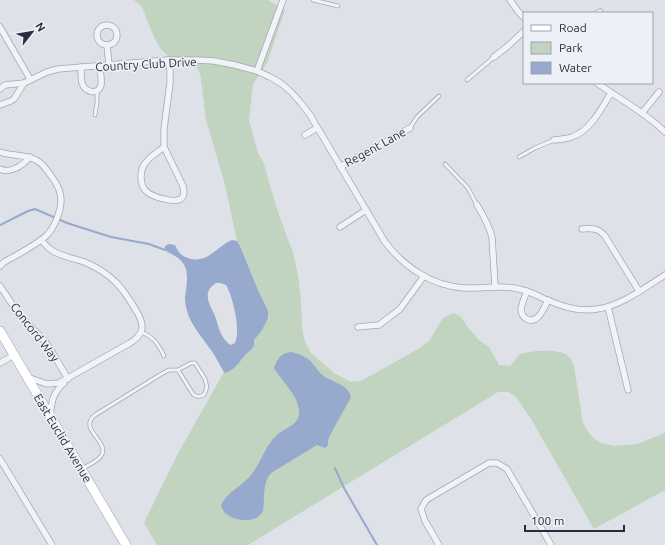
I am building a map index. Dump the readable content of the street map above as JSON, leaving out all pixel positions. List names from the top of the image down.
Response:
{
  "streets": {
    "main road": ["East Euclid Avenue"],
    "street": ["Country Club Drive", "Regent Lane", "Concord Way"]
  },
  "crossings": [
    ["Country Club Drive", "Regent Lane"]
  ],
  "legend": ["Road", "Park", "Water"],
  "scale_bar": "100 m",
  "north": "top right"
}
